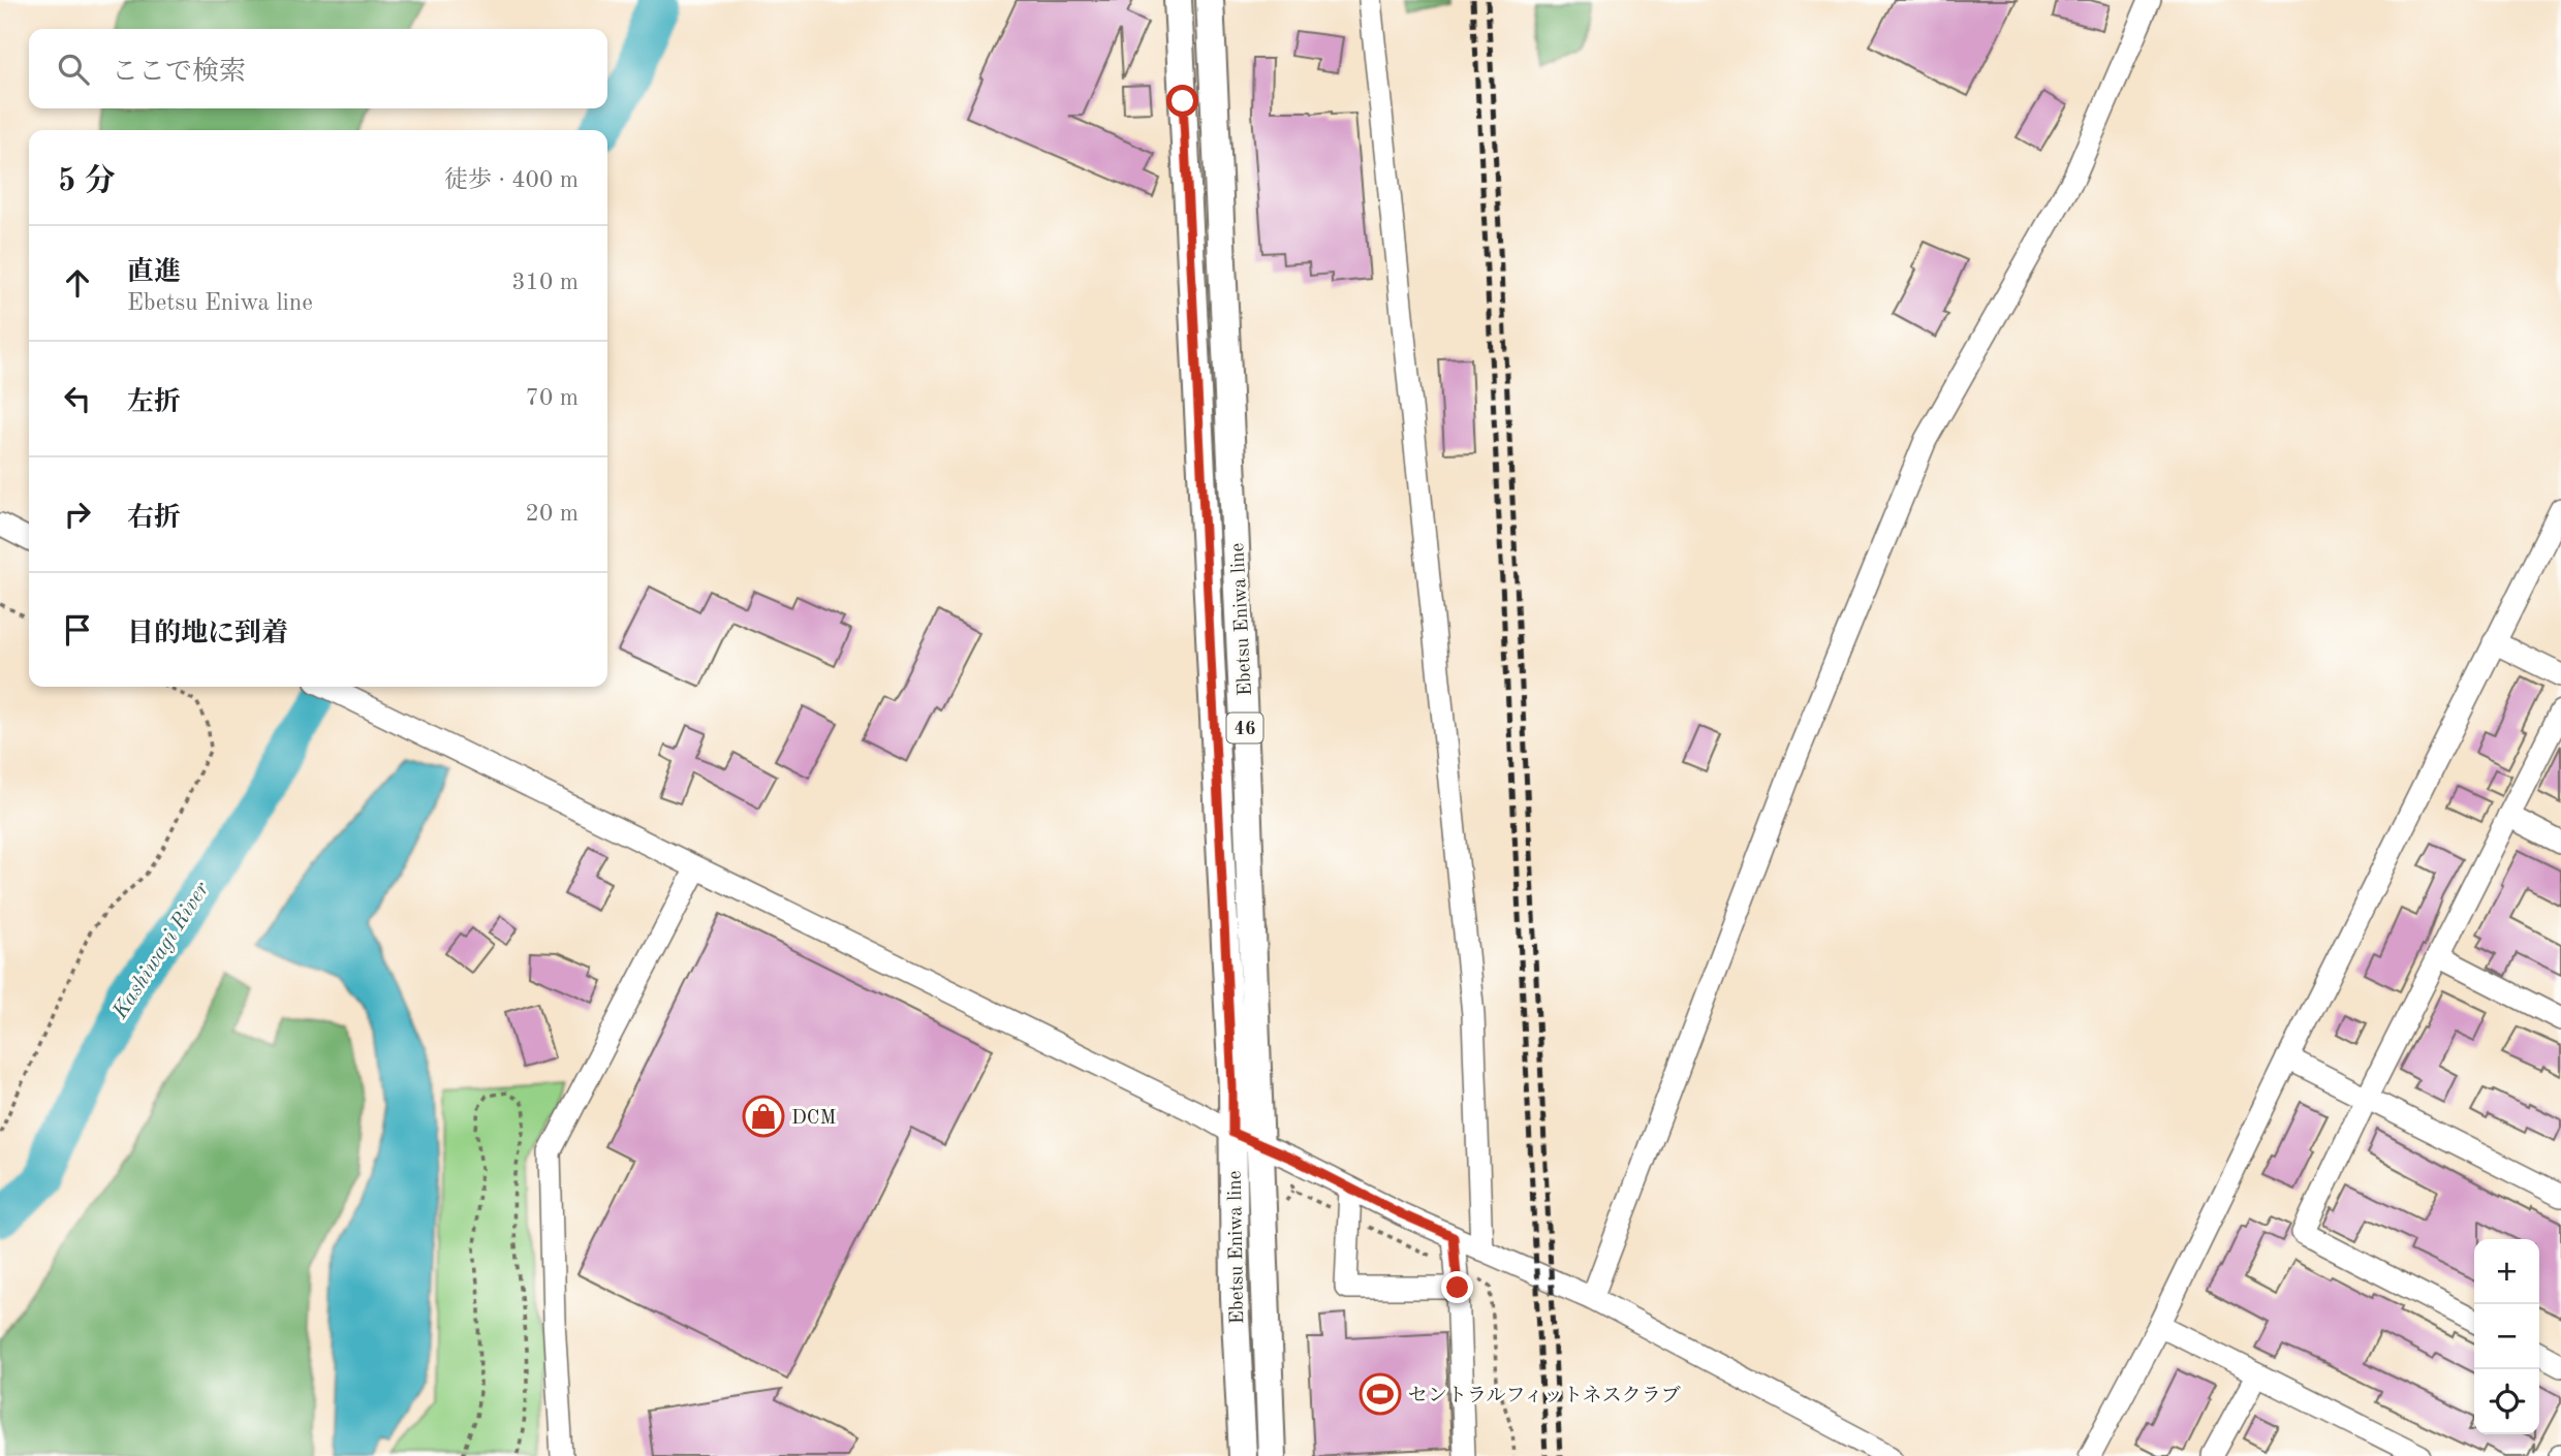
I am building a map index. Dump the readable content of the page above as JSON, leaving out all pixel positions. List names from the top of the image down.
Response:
{
  "streets": {
    "main road": ["Ebetsu Eniwa line", "46"]
  },
  "water": ["Kashiwagi River"],
  "places": {
    "shop": ["DCM"],
    "sports": ["セントラルフィットネスクラブ"]
  },
  "page": {
    "search": "ここで検索",
    "heading": ["5 分", "徒歩 · 400 m"],
    "list": [
      ["直進", "Ebetsu Eniwa line", "310 m"],
      ["左折", "70 m"],
      ["右折", "20 m"],
      "目的地に到着"
    ],
    "map_buttons": ["+", "−"]
  }
}
